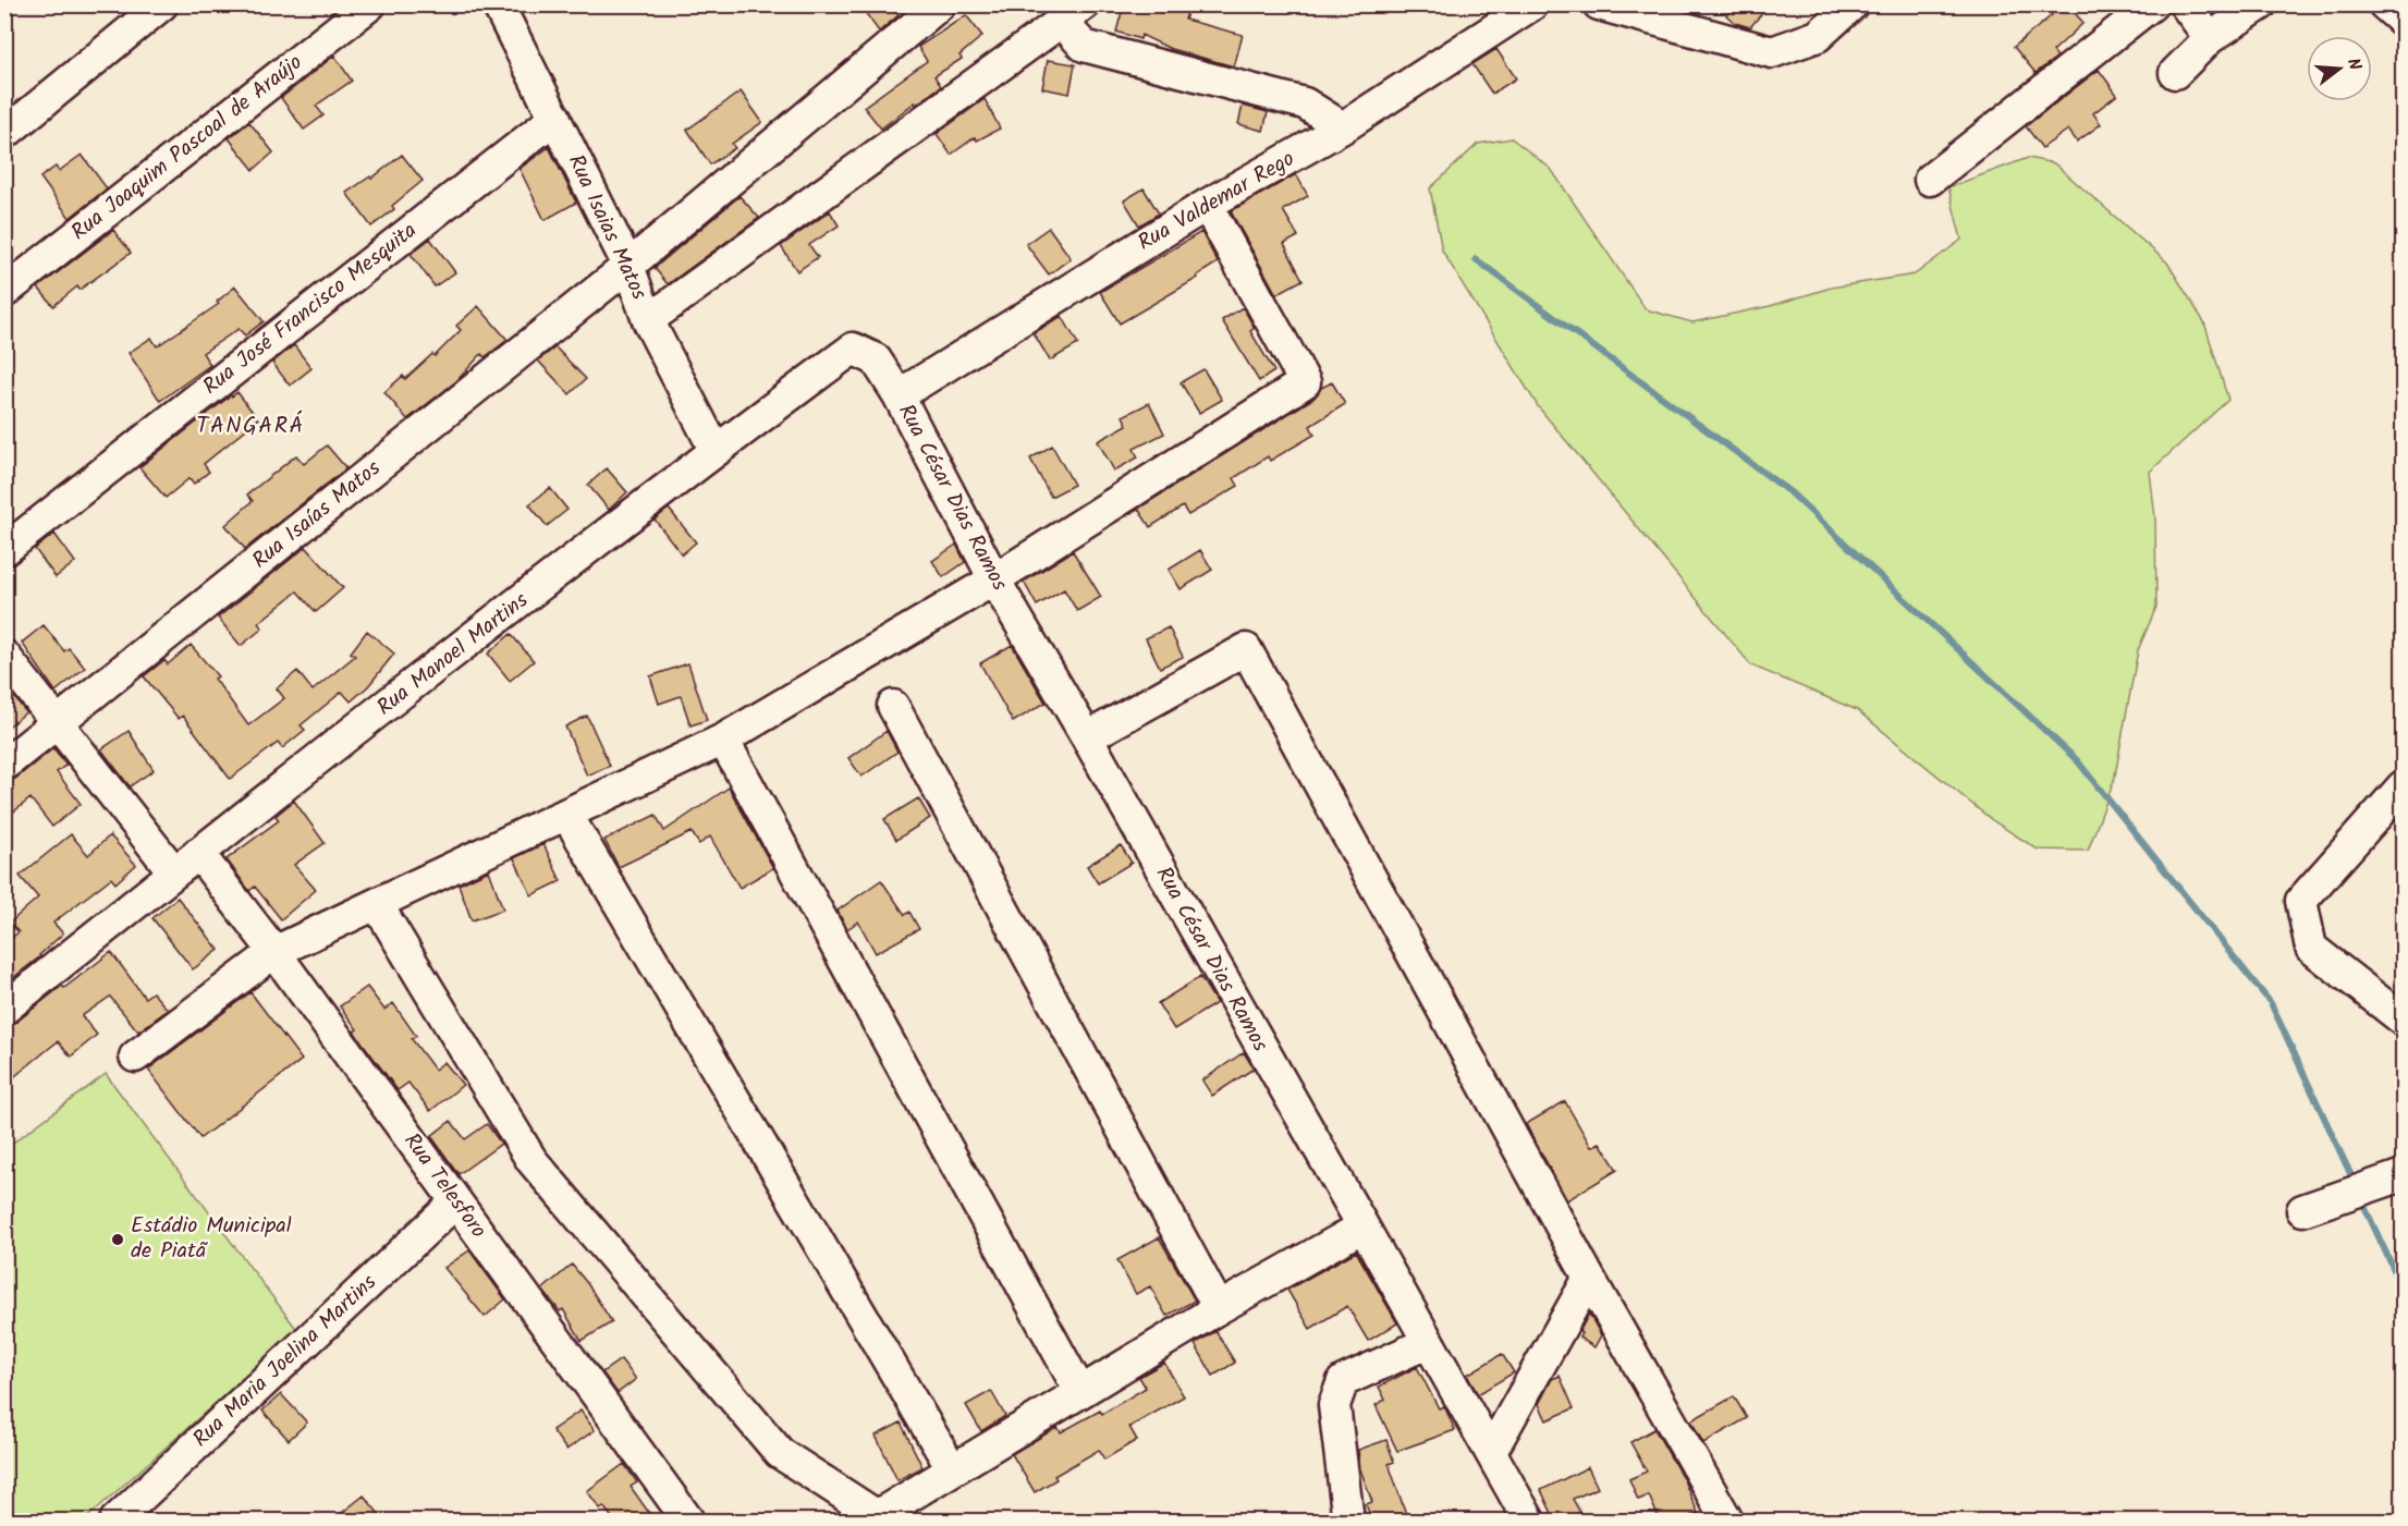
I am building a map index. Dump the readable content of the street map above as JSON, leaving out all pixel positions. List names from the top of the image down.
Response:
{
  "streets": {
    "street": [
      "Rua Joaquim Pascoal de Araújo",
      "Rua Valdemar Rego",
      "Rua Isaias Matos",
      "Rua José Francisco Mesquita",
      "Rua César Dias Ramos",
      "Rua Isaías Matos",
      "Rua Manoel Martins",
      "Rua Telesforo",
      "Rua Maria Joelina Martins"
    ]
  },
  "crossings": [
    ["Rua Valdemar Rego", "Rua César Dias Ramos"],
    ["Rua Valdemar Rego", "Rua Manoel Martins"],
    ["Rua Isaias Matos", "Rua José Francisco Mesquita"],
    ["Rua Isaias Matos", "Rua Isaías Matos"],
    ["Rua Isaias Matos", "Rua Manoel Martins"],
    ["Rua César Dias Ramos", "Rua Manoel Martins"],
    ["Rua Manoel Martins", "Rua Telesforo"],
    ["Rua Telesforo", "Rua Maria Joelina Martins"]
  ],
  "districts": ["TANGARÁ"],
  "places": ["Estádio Municipal de Piatã"],
  "north": "right"
}
